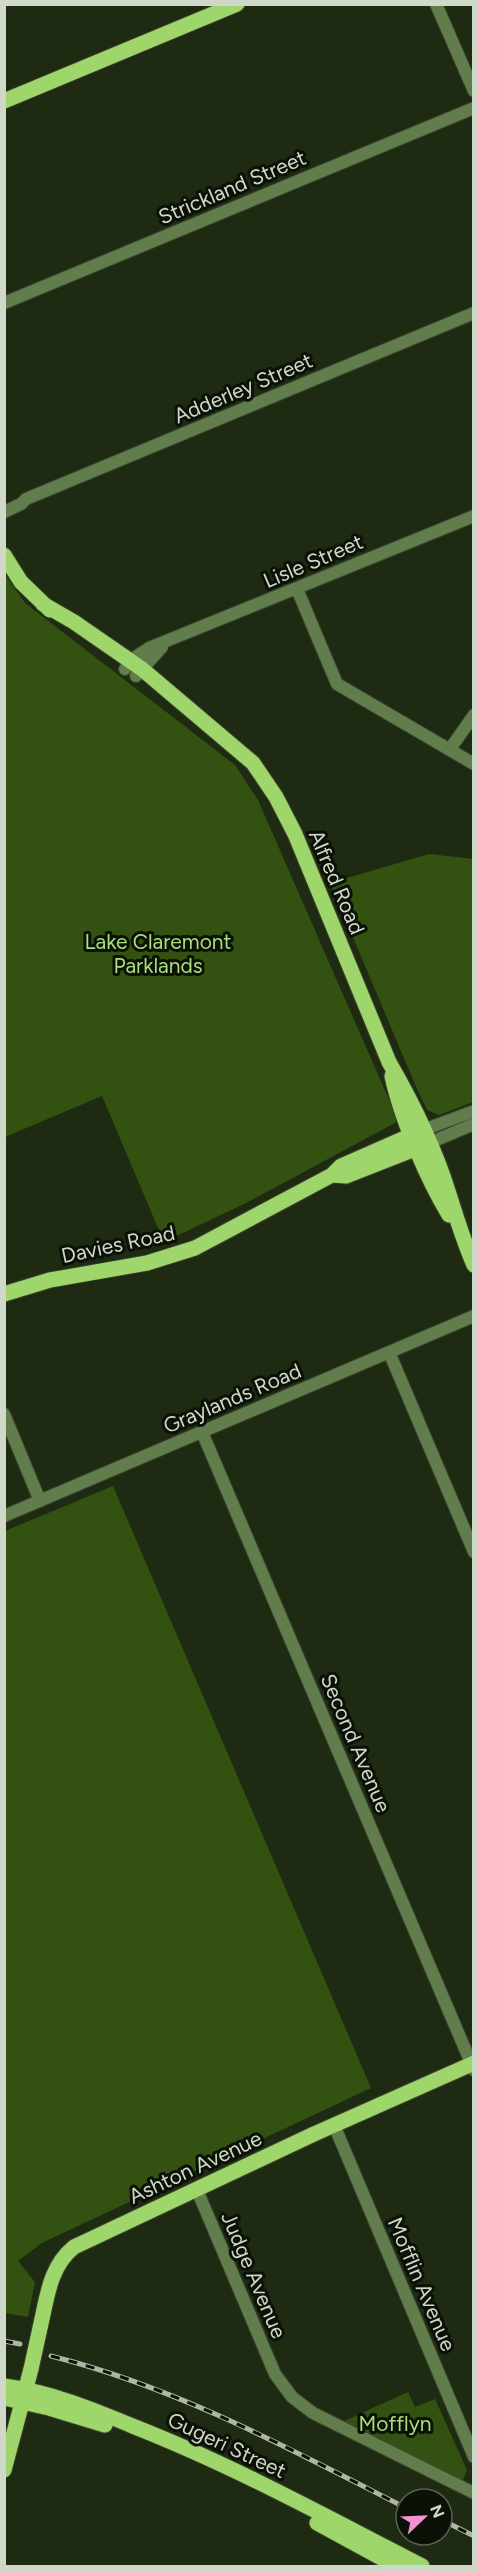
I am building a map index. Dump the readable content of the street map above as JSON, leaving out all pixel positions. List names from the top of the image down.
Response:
{
  "streets": {
    "main road": [
      "Alfred Road",
      "Davies Road",
      "Ashton Avenue",
      "Gugeri Street"
    ],
    "street": [
      "Strickland Street",
      "Adderley Street",
      "Lisle Street",
      "Graylands Road",
      "Second Avenue",
      "Judge Avenue",
      "Mofflin Avenue"
    ]
  },
  "crossings": [
    ["Lisle Street", "Alfred Road"],
    ["Alfred Road", "Davies Road"],
    ["Graylands Road", "Second Avenue"],
    ["Second Avenue", "Ashton Avenue"],
    ["Ashton Avenue", "Judge Avenue"],
    ["Ashton Avenue", "Mofflin Avenue"],
    ["Ashton Avenue", "Gugeri Street"]
  ],
  "parks": ["Lake Claremont Parklands", "Mofflyn"],
  "north": "top right"
}
